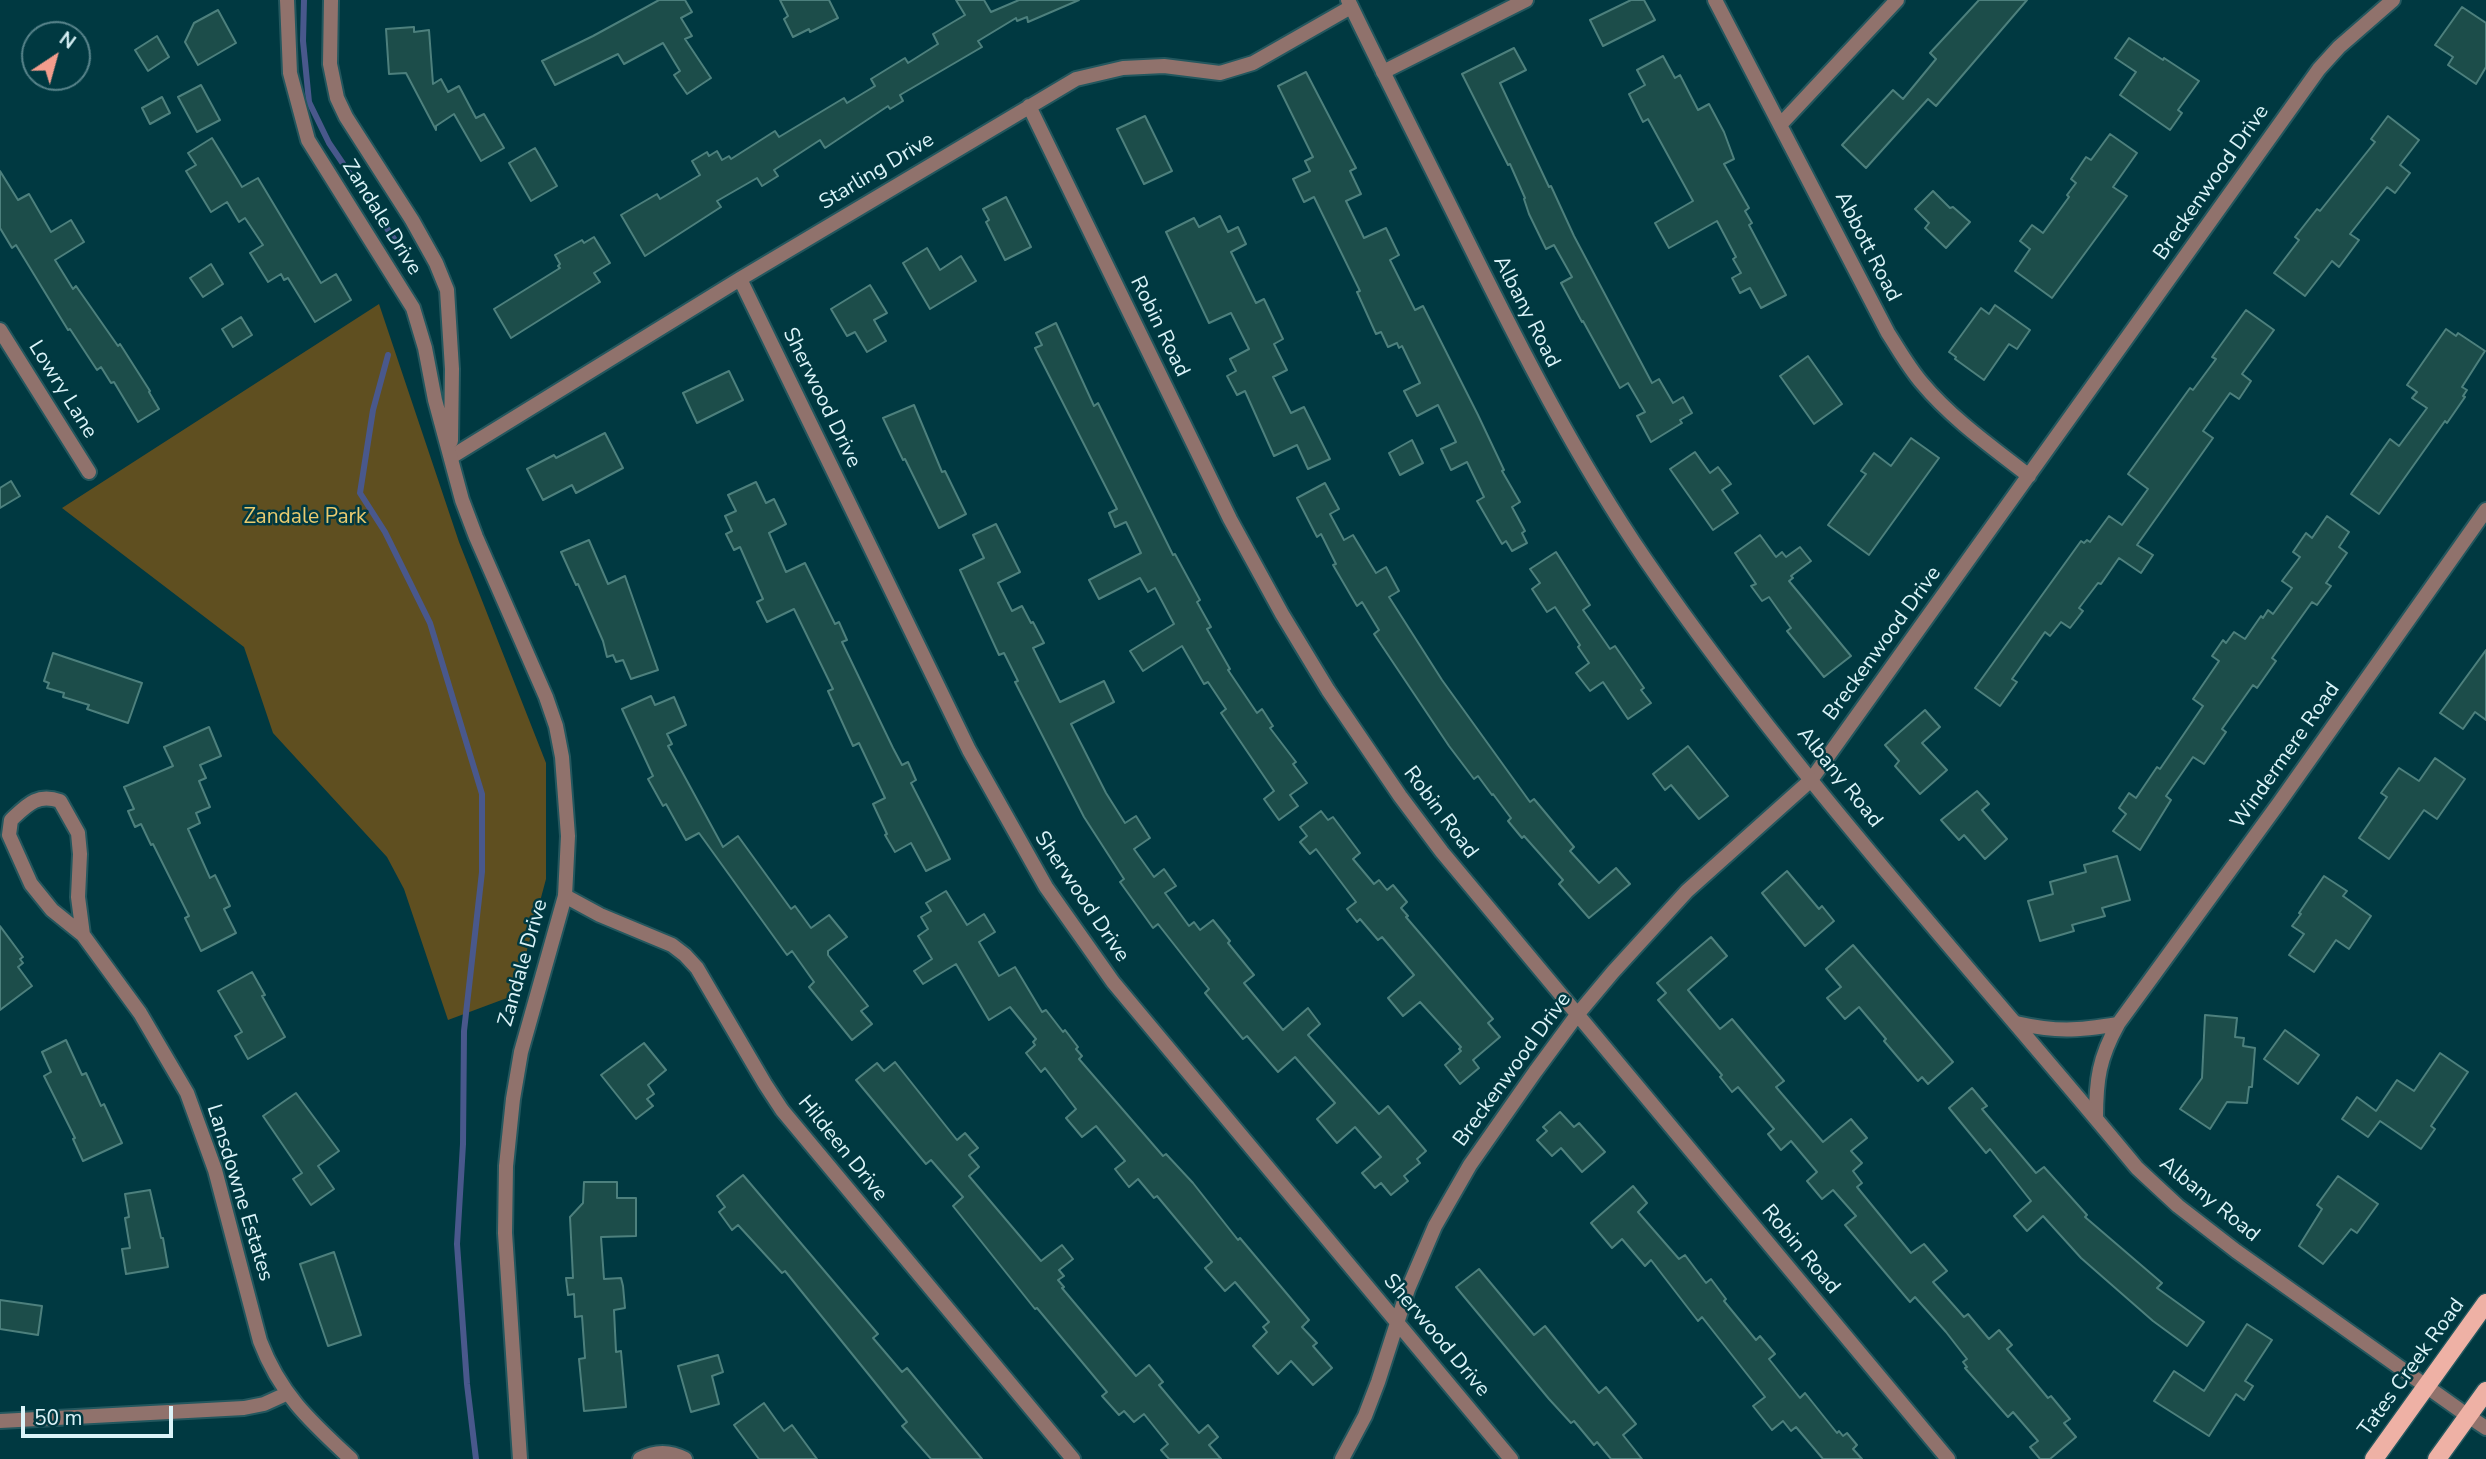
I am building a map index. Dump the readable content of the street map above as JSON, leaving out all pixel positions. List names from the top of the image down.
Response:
{
  "streets": {
    "main road": ["Tates Creek Road"],
    "street": [
      "Starling Drive",
      "Breckenwood Drive",
      "Zandale Drive",
      "Abbott Road",
      "Albany Road",
      "Robin Road",
      "Lowry Lane",
      "Sherwood Drive",
      "Windermere Road",
      "Hildeen Drive",
      "Lansdowne Estates"
    ]
  },
  "crossings": [
    ["Starling Drive", "Zandale Drive"],
    ["Starling Drive", "Albany Road"],
    ["Starling Drive", "Robin Road"],
    ["Starling Drive", "Sherwood Drive"],
    ["Breckenwood Drive", "Abbott Road"],
    ["Breckenwood Drive", "Albany Road"],
    ["Breckenwood Drive", "Robin Road"],
    ["Breckenwood Drive", "Sherwood Drive"],
    ["Zandale Drive", "Hildeen Drive"],
    ["Albany Road", "Windermere Road"],
    ["Albany Road", "Tates Creek Road"]
  ],
  "parks": ["Zandale Park"],
  "scale_bar": "50 m",
  "north": "top right"
}
